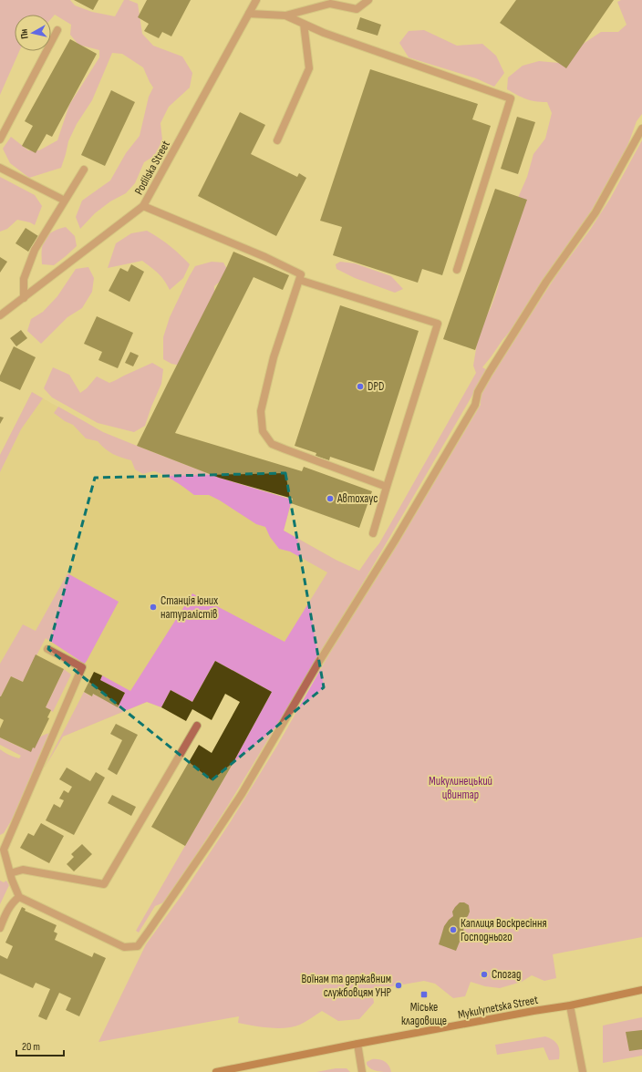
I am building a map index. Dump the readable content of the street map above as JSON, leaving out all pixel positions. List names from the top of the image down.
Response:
{
  "streets": {
    "main road": ["Mykulynetska Street"],
    "street": ["Podilska Street"]
  },
  "parks": ["Микулинецький цвинтар"],
  "places": {
    "other": [
      "DPD",
      "Автохаус",
      "Станція юних натуралістів",
      "Каплиця Воскресіння Господнього",
      "Спогад",
      "Воїнам та державним службовцям УНР"
    ],
    "transit": ["Міське кладовище"]
  },
  "scale_bar": "20 m",
  "north": "left"
}
